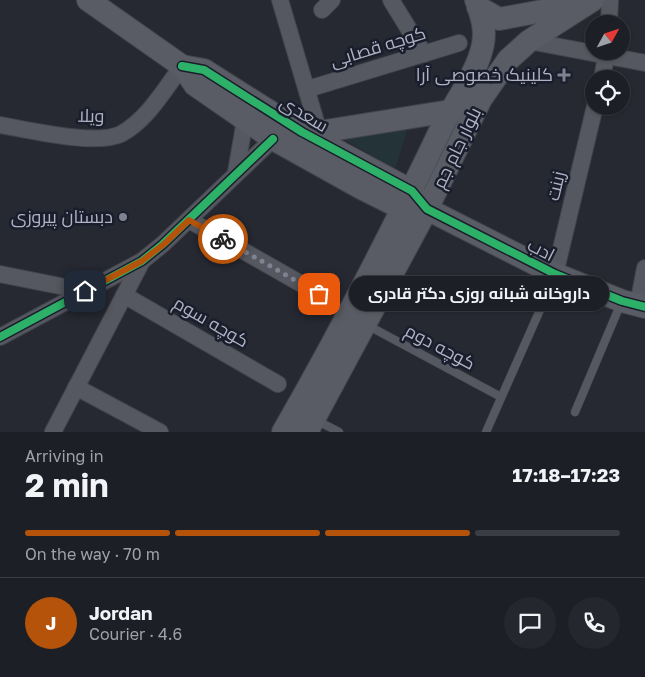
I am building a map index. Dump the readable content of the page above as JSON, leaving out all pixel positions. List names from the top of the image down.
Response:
{
  "streets": {
    "main road": ["سعدی", "بلوار جام جم", "ادب"],
    "street": [
      "کوچه قصابی",
      "ویلا",
      "زینت",
      "کوچه سوم"
    ],
    "lane": ["کوچه دوم"]
  },
  "crossings": [
    ["سعدی", "ویلا"],
    ["سعدی", "بلوار جام جم"],
    ["بلوار جام جم", "ادب"],
    ["بلوار جام جم", "کوچه دوم"],
    ["زینت", "ادب"]
  ],
  "places": {
    "health": ["کلینیک خصوصی آرا"],
    "other": ["دبستان پیروزی", "داروخانه شبانه روزی دکتر قادری"]
  },
  "north": "top right",
  "page": {
    "bubble": "داروخانه شبانه روزی دکتر قادری",
    "heading": ["2 min", "Arriving in", "17:18–17:23"],
    "panel": ["Jordan", "Courier · 4.6"],
    "bar": "On the way · 70 m",
    "round": "J"
  }
}
